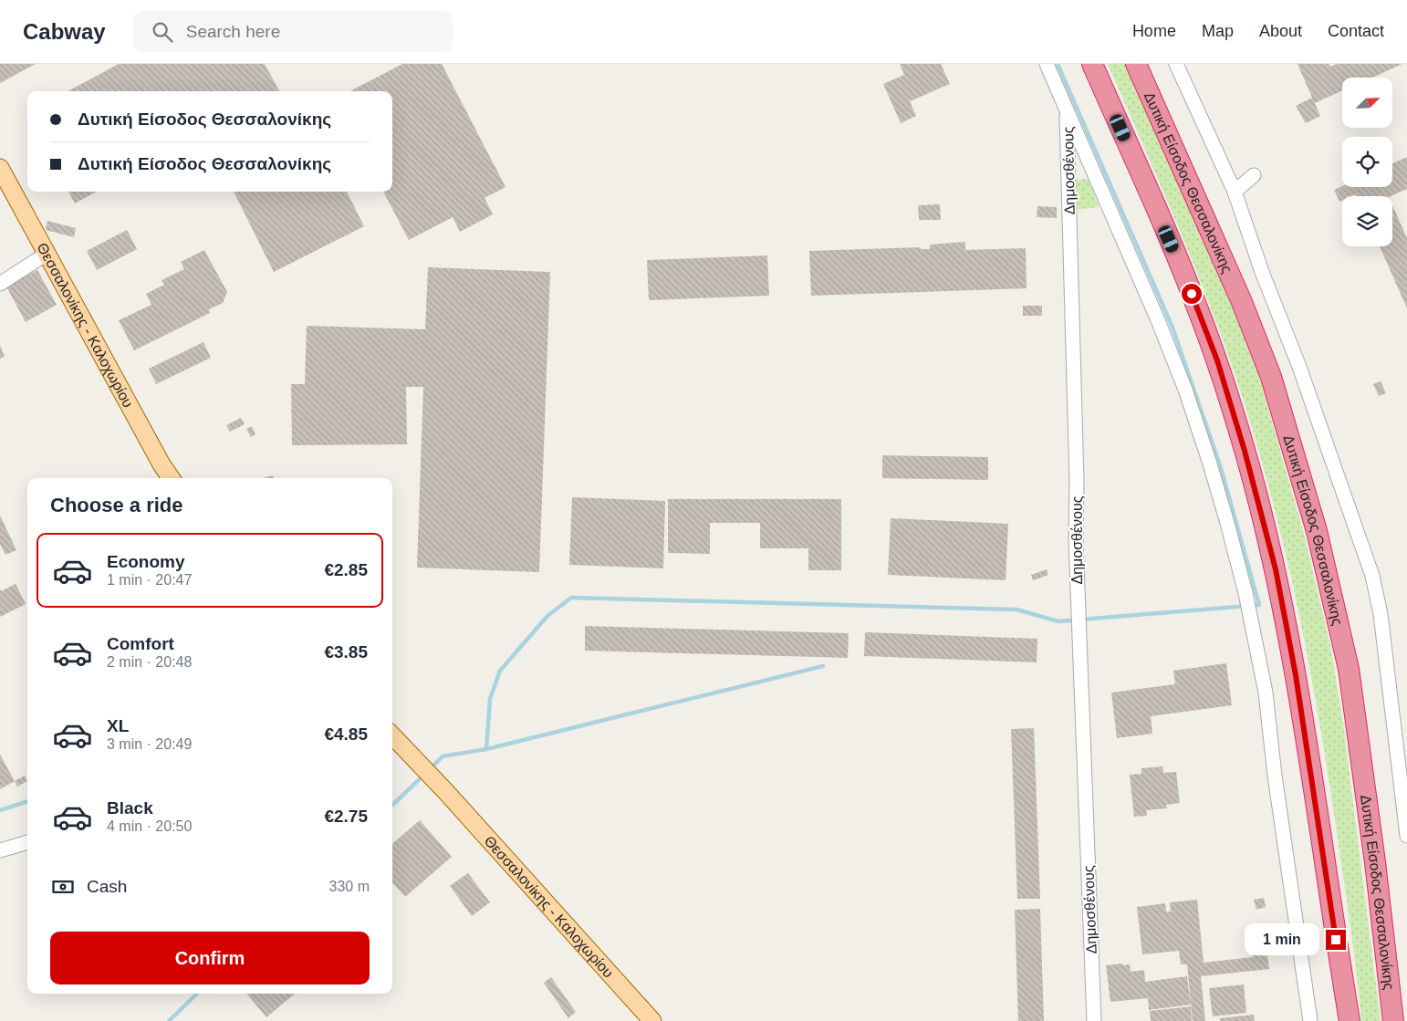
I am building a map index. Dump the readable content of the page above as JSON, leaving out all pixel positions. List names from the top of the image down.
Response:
{
  "streets": {
    "highway": ["Δυτική Είσοδος Θεσσαλονίκης"],
    "main road": ["Θεσσαλονίκης - Καλοχωρίου"],
    "street": ["Δημοσθένους"]
  },
  "north": "top right",
  "page": {
    "header": "Cabway",
    "search": "Search here",
    "nav": [
      "Home",
      "Map",
      "About",
      "Contact"
    ],
    "banner": ["Δυτική Είσοδος Θεσσαλονίκης", "Δυτική Είσοδος Θεσσαλονίκης"],
    "heading": "Choose a ride",
    "list": [
      {
        "name": "Economy",
        "note": "1 min · 20:47",
        "value": "€2.85"
      },
      {
        "name": "Comfort",
        "note": "2 min · 20:48",
        "value": "€3.85"
      },
      {
        "name": "XL",
        "note": "3 min · 20:49",
        "value": "€4.85"
      },
      {
        "name": "Black",
        "note": "4 min · 20:50",
        "value": "€2.75"
      }
    ],
    "pay": ["Cash", "330 m"],
    "buttons": "Confirm",
    "bubble": "1 min"
  }
}
